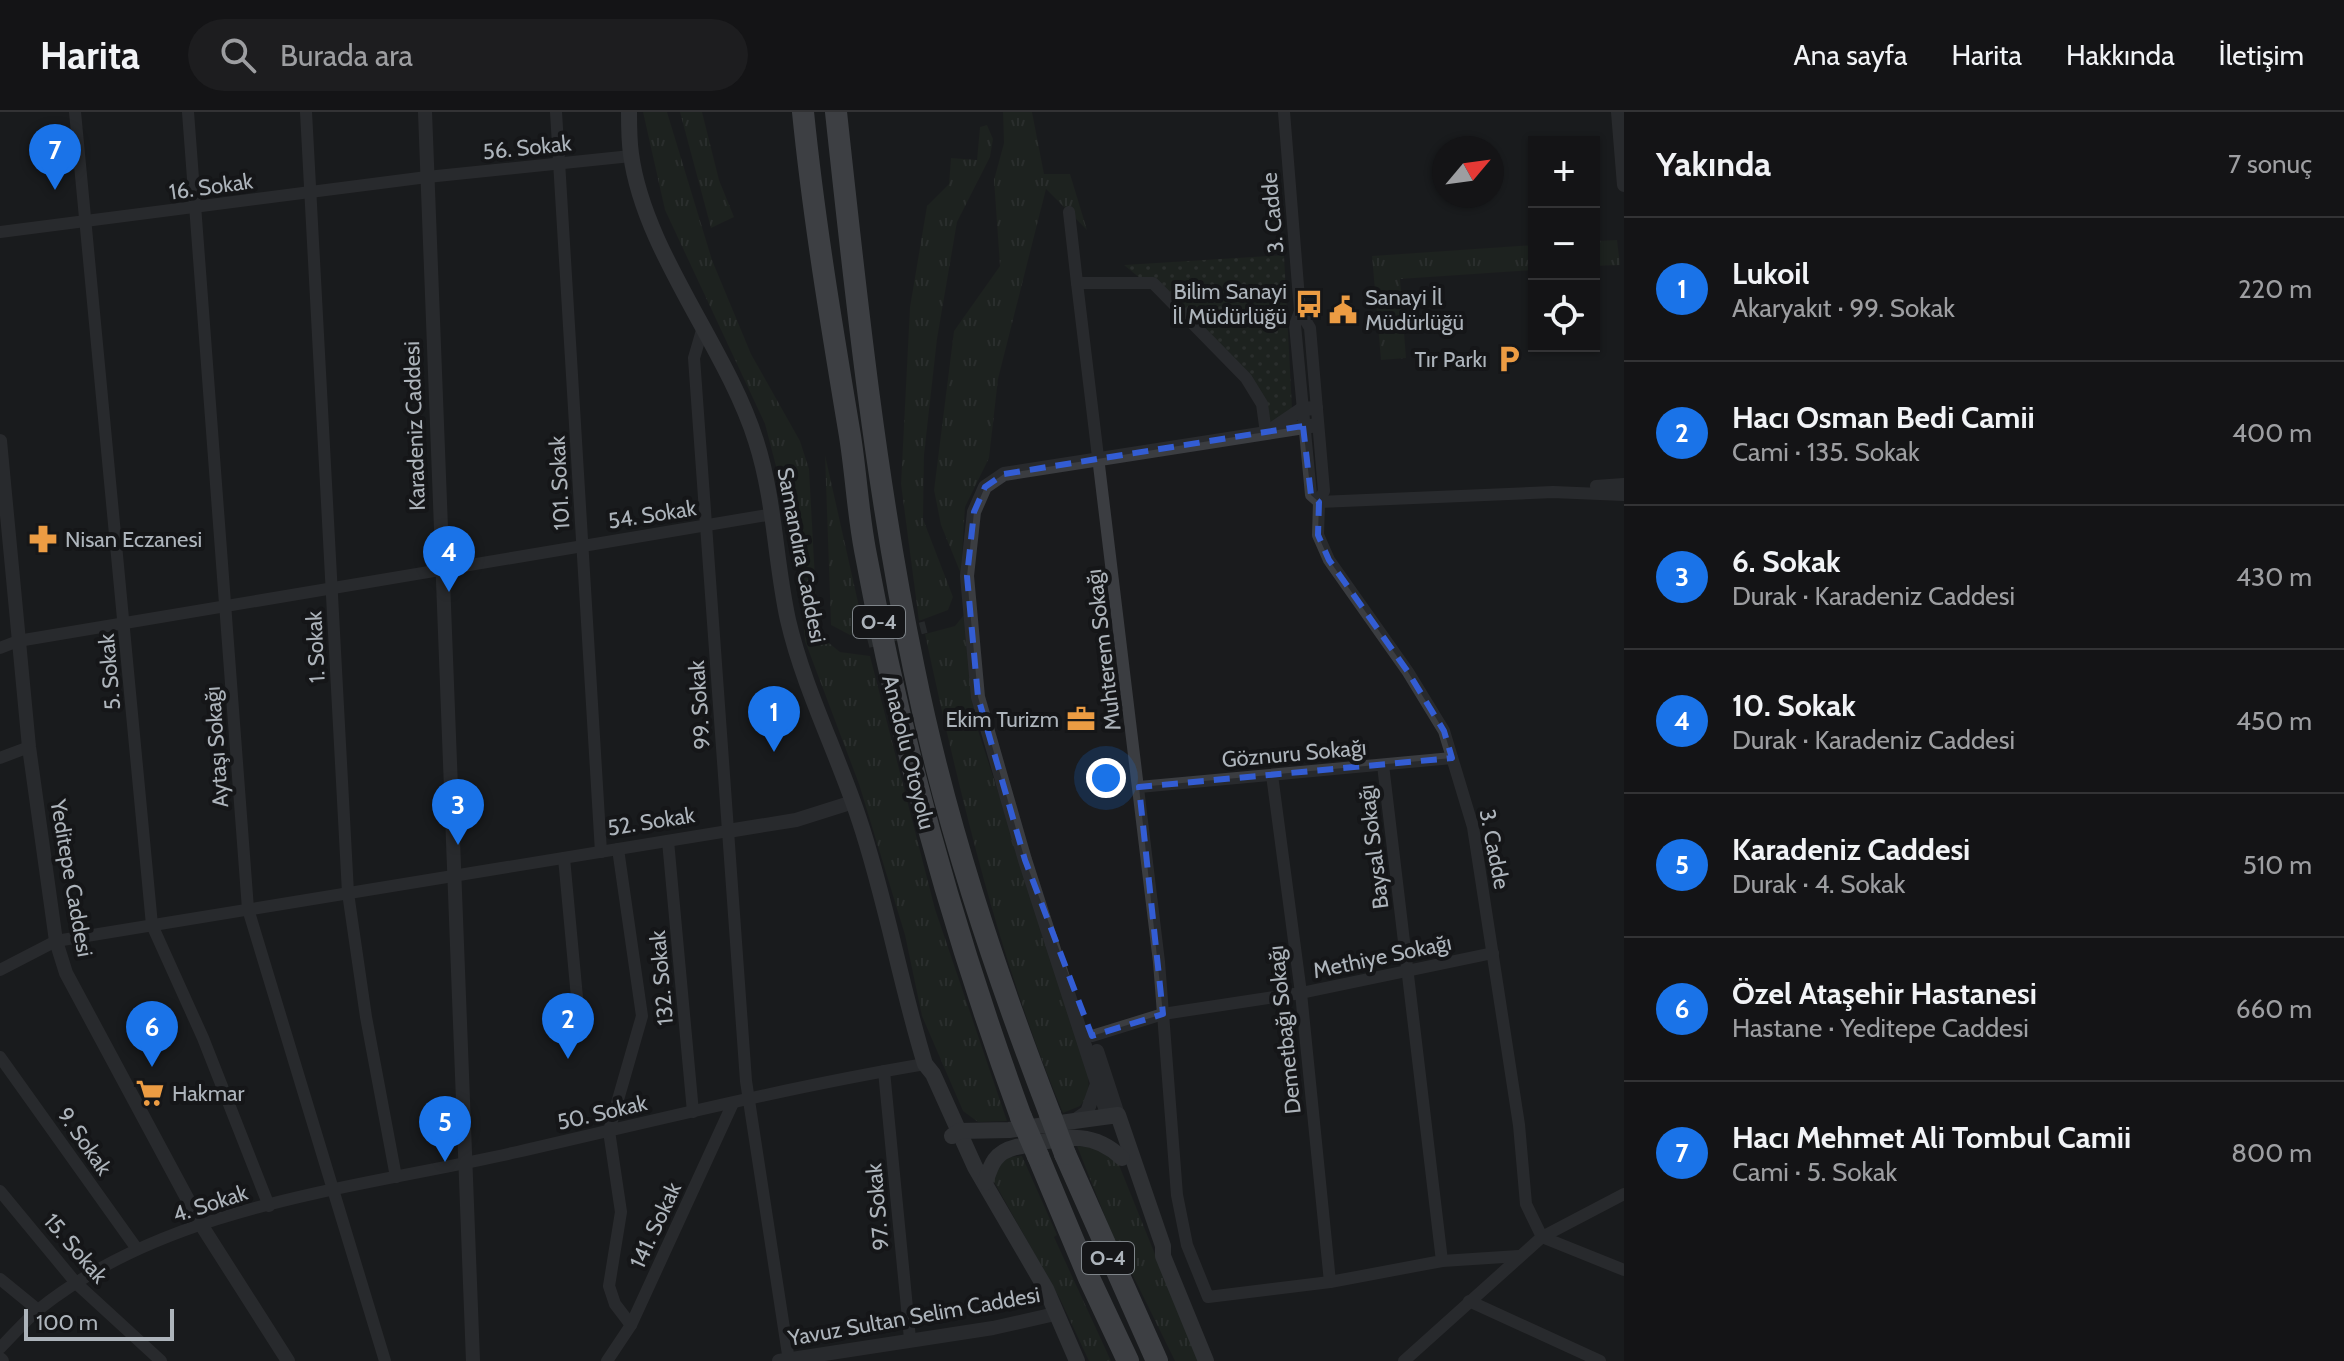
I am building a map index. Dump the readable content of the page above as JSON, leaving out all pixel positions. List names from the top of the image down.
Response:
{
  "streets": {
    "highway": ["O-4", "Anadolu Otoyolu"],
    "main road": ["Samandıra Caddesi"],
    "street": [
      "56. Sokak",
      "16. Sokak",
      "3. Cadde",
      "Karadeniz Caddesi",
      "101. Sokak",
      "54. Sokak",
      "1. Sokak",
      "Muhterem Sokağı",
      "5. Sokak",
      "99. Sokak",
      "Aytaşı Sokağı",
      "Göznuru Sokağı",
      "52. Sokak",
      "Baysal Sokağı",
      "Yeditepe Caddesi",
      "Methiye Sokağı",
      "132. Sokak",
      "Demetbağı Sokağı",
      "50. Sokak",
      "9. Sokak",
      "4. Sokak",
      "97. Sokak",
      "141. Sokak",
      "15. Sokak",
      "Yavuz Sultan Selim Caddesi"
    ]
  },
  "crossings": [
    ["56. Sokak", "16. Sokak"],
    ["56. Sokak", "Karadeniz Caddesi"],
    ["56. Sokak", "101. Sokak"],
    ["56. Sokak", "Samandıra Caddesi"],
    ["16. Sokak", "Karadeniz Caddesi"],
    ["16. Sokak", "1. Sokak"],
    ["16. Sokak", "5. Sokak"],
    ["16. Sokak", "Aytaşı Sokağı"],
    ["3. Cadde", "Göznuru Sokağı"],
    ["3. Cadde", "Methiye Sokağı"],
    ["Karadeniz Caddesi", "54. Sokak"],
    ["Karadeniz Caddesi", "52. Sokak"],
    ["Karadeniz Caddesi", "50. Sokak"],
    ["Karadeniz Caddesi", "4. Sokak"],
    ["101. Sokak", "54. Sokak"],
    ["101. Sokak", "52. Sokak"],
    ["54. Sokak", "Samandıra Caddesi"],
    ["54. Sokak", "1. Sokak"],
    ["54. Sokak", "5. Sokak"],
    ["54. Sokak", "99. Sokak"],
    ["54. Sokak", "Aytaşı Sokağı"],
    ["54. Sokak", "Yeditepe Caddesi"],
    ["Samandıra Caddesi", "99. Sokak"],
    ["Samandıra Caddesi", "52. Sokak"],
    ["Samandıra Caddesi", "50. Sokak"],
    ["Samandıra Caddesi", "Yavuz Sultan Selim Caddesi"],
    ["1. Sokak", "52. Sokak"],
    ["1. Sokak", "4. Sokak"],
    ["Muhterem Sokağı", "Göznuru Sokağı"],
    ["Muhterem Sokağı", "Methiye Sokağı"],
    ["Muhterem Sokağı", "Demetbağı Sokağı"],
    ["5. Sokak", "52. Sokak"],
    ["5. Sokak", "4. Sokak"],
    ["99. Sokak", "52. Sokak"],
    ["99. Sokak", "50. Sokak"],
    ["Aytaşı Sokağı", "52. Sokak"],
    ["Aytaşı Sokağı", "4. Sokak"],
    ["Göznuru Sokağı", "Baysal Sokağı"],
    ["Göznuru Sokağı", "Demetbağı Sokağı"],
    ["52. Sokak", "Yeditepe Caddesi"],
    ["52. Sokak", "132. Sokak"],
    ["Baysal Sokağı", "Methiye Sokağı"],
    ["Yeditepe Caddesi", "4. Sokak"],
    ["Methiye Sokağı", "Demetbağı Sokağı"],
    ["132. Sokak", "50. Sokak"],
    ["50. Sokak", "4. Sokak"],
    ["50. Sokak", "97. Sokak"],
    ["50. Sokak", "141. Sokak"],
    ["9. Sokak", "4. Sokak"],
    ["4. Sokak", "15. Sokak"],
    ["97. Sokak", "Yavuz Sultan Selim Caddesi"]
  ],
  "places": {
    "bus stop": ["Bilim Sanayi İl Müdürlüğü"],
    "public building": ["Sanayi İl Müdürlüğü"],
    "parking": ["Tır Parkı"],
    "pharmacy": ["Nisan Eczanesi"],
    "office": ["Ekim Turizm"],
    "supermarket": ["Hakmar"]
  },
  "scale_bar": "100 m",
  "north": "top right",
  "page": {
    "header": "Harita",
    "search": "Burada ara",
    "nav": [
      "Ana sayfa",
      "Harita",
      "Hakkında",
      "İletişim"
    ],
    "heading": ["Yakında", "7 sonuç"],
    "pins": [
      "7",
      "4",
      "1",
      "3",
      "2",
      "6",
      "5"
    ],
    "map_buttons": ["+", "−"],
    "list": [
      {
        "mark": "1",
        "name": "Lukoil",
        "note": "Akaryakıt · 99. Sokak",
        "value": "220 m"
      },
      {
        "mark": "2",
        "name": "Hacı Osman Bedi Camii",
        "note": "Cami · 135. Sokak",
        "value": "400 m"
      },
      {
        "mark": "3",
        "name": "6. Sokak",
        "note": "Durak · Karadeniz Caddesi",
        "value": "430 m"
      },
      {
        "mark": "4",
        "name": "10. Sokak",
        "note": "Durak · Karadeniz Caddesi",
        "value": "450 m"
      },
      {
        "mark": "5",
        "name": "Karadeniz Caddesi",
        "note": "Durak · 4. Sokak",
        "value": "510 m"
      },
      {
        "mark": "6",
        "name": "Özel Ataşehir Hastanesi",
        "note": "Hastane · Yeditepe Caddesi",
        "value": "660 m"
      },
      {
        "mark": "7",
        "name": "Hacı Mehmet Ali Tombul Camii",
        "note": "Cami · 5. Sokak",
        "value": "800 m"
      }
    ],
    "scale": "100 m"
  }
}
